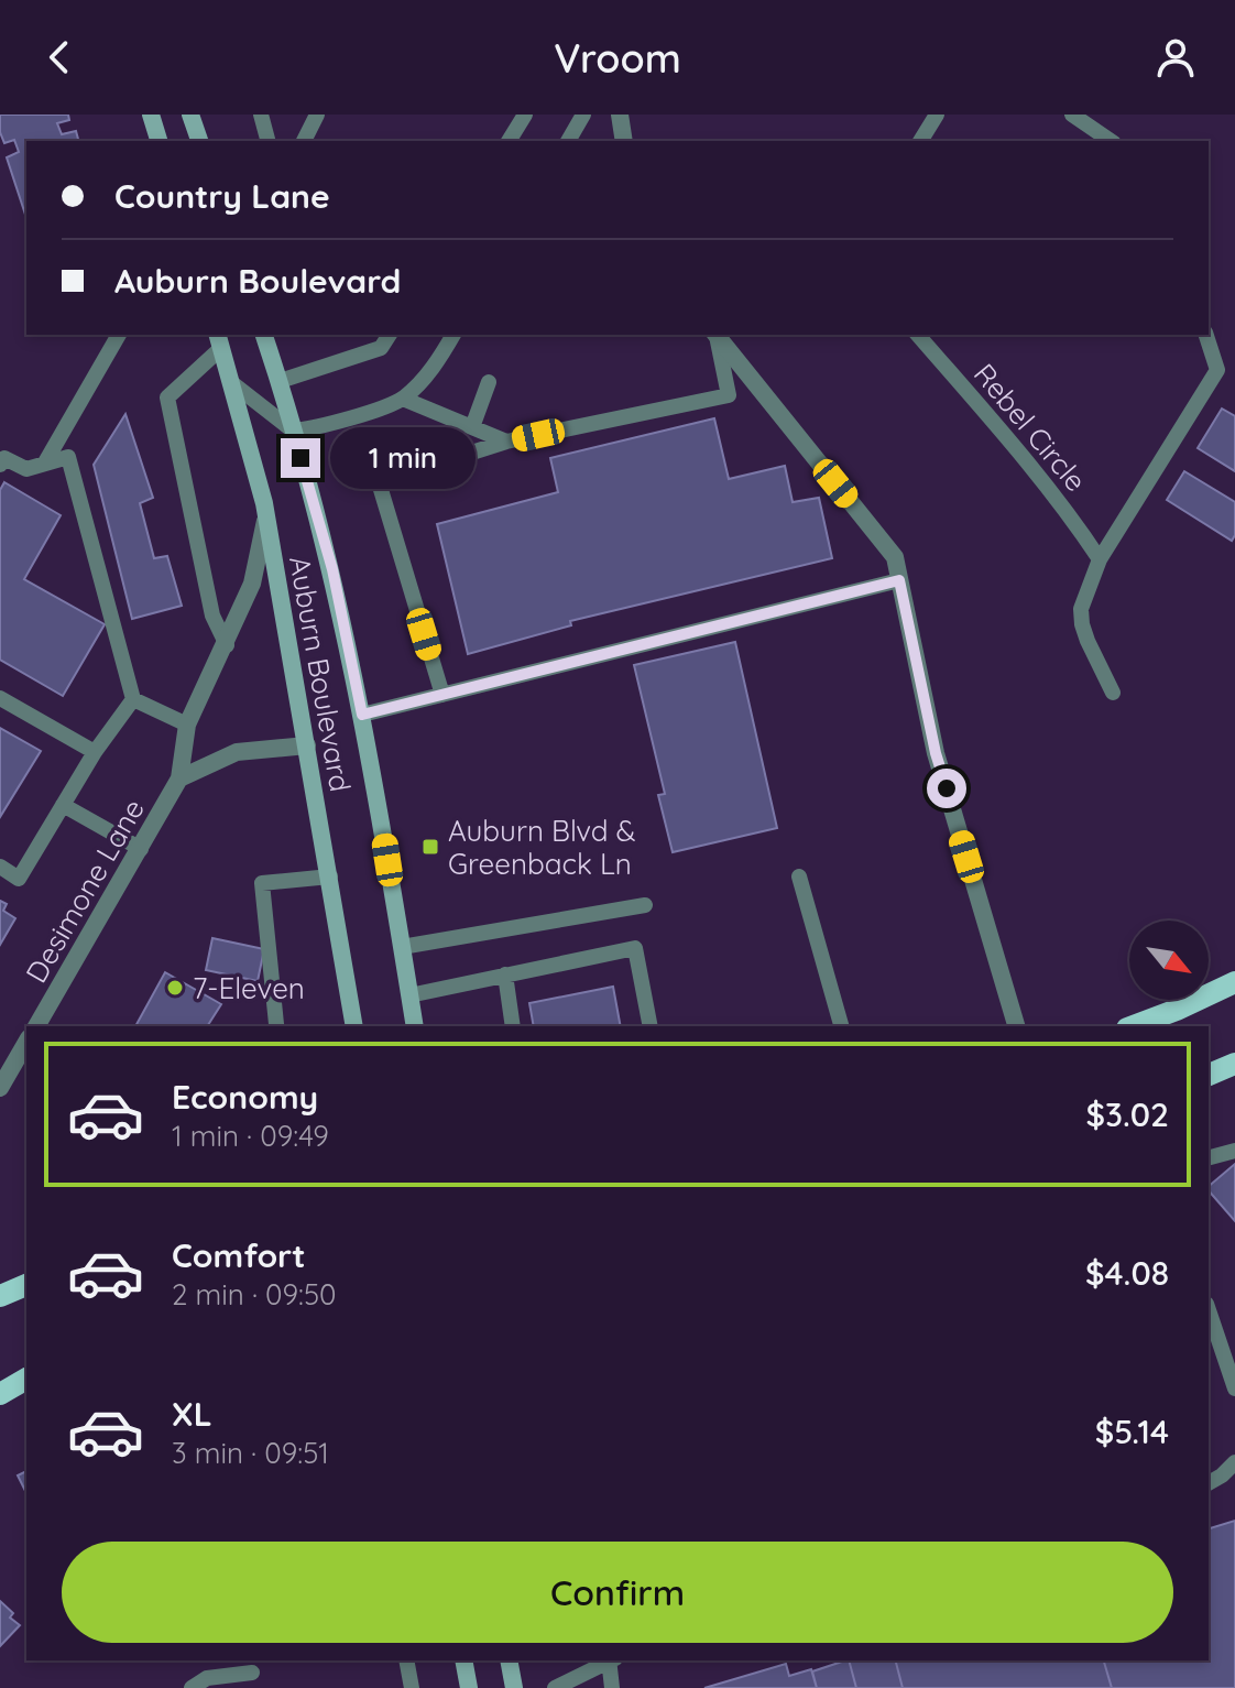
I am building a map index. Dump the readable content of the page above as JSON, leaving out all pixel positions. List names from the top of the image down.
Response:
{
  "streets": {
    "main road": ["Auburn Boulevard"],
    "street": ["Desimone Lane"],
    "lane": ["Rebel Circle"]
  },
  "crossings": [
    ["Auburn Boulevard", "Desimone Lane"]
  ],
  "places": {
    "transit": ["Auburn Blvd & Greenback Ln"],
    "other": ["7-Eleven"]
  },
  "north": "bottom right",
  "page": {
    "header": "Vroom",
    "banner": ["Country Lane", "Auburn Boulevard"],
    "bubble": "1 min",
    "list": [
      {
        "name": "Economy",
        "note": "1 min · 09:49",
        "value": "$3.02"
      },
      {
        "name": "Comfort",
        "note": "2 min · 09:50",
        "value": "$4.08"
      },
      {
        "name": "XL",
        "note": "3 min · 09:51",
        "value": "$5.14"
      }
    ],
    "buttons": "Confirm"
  }
}
